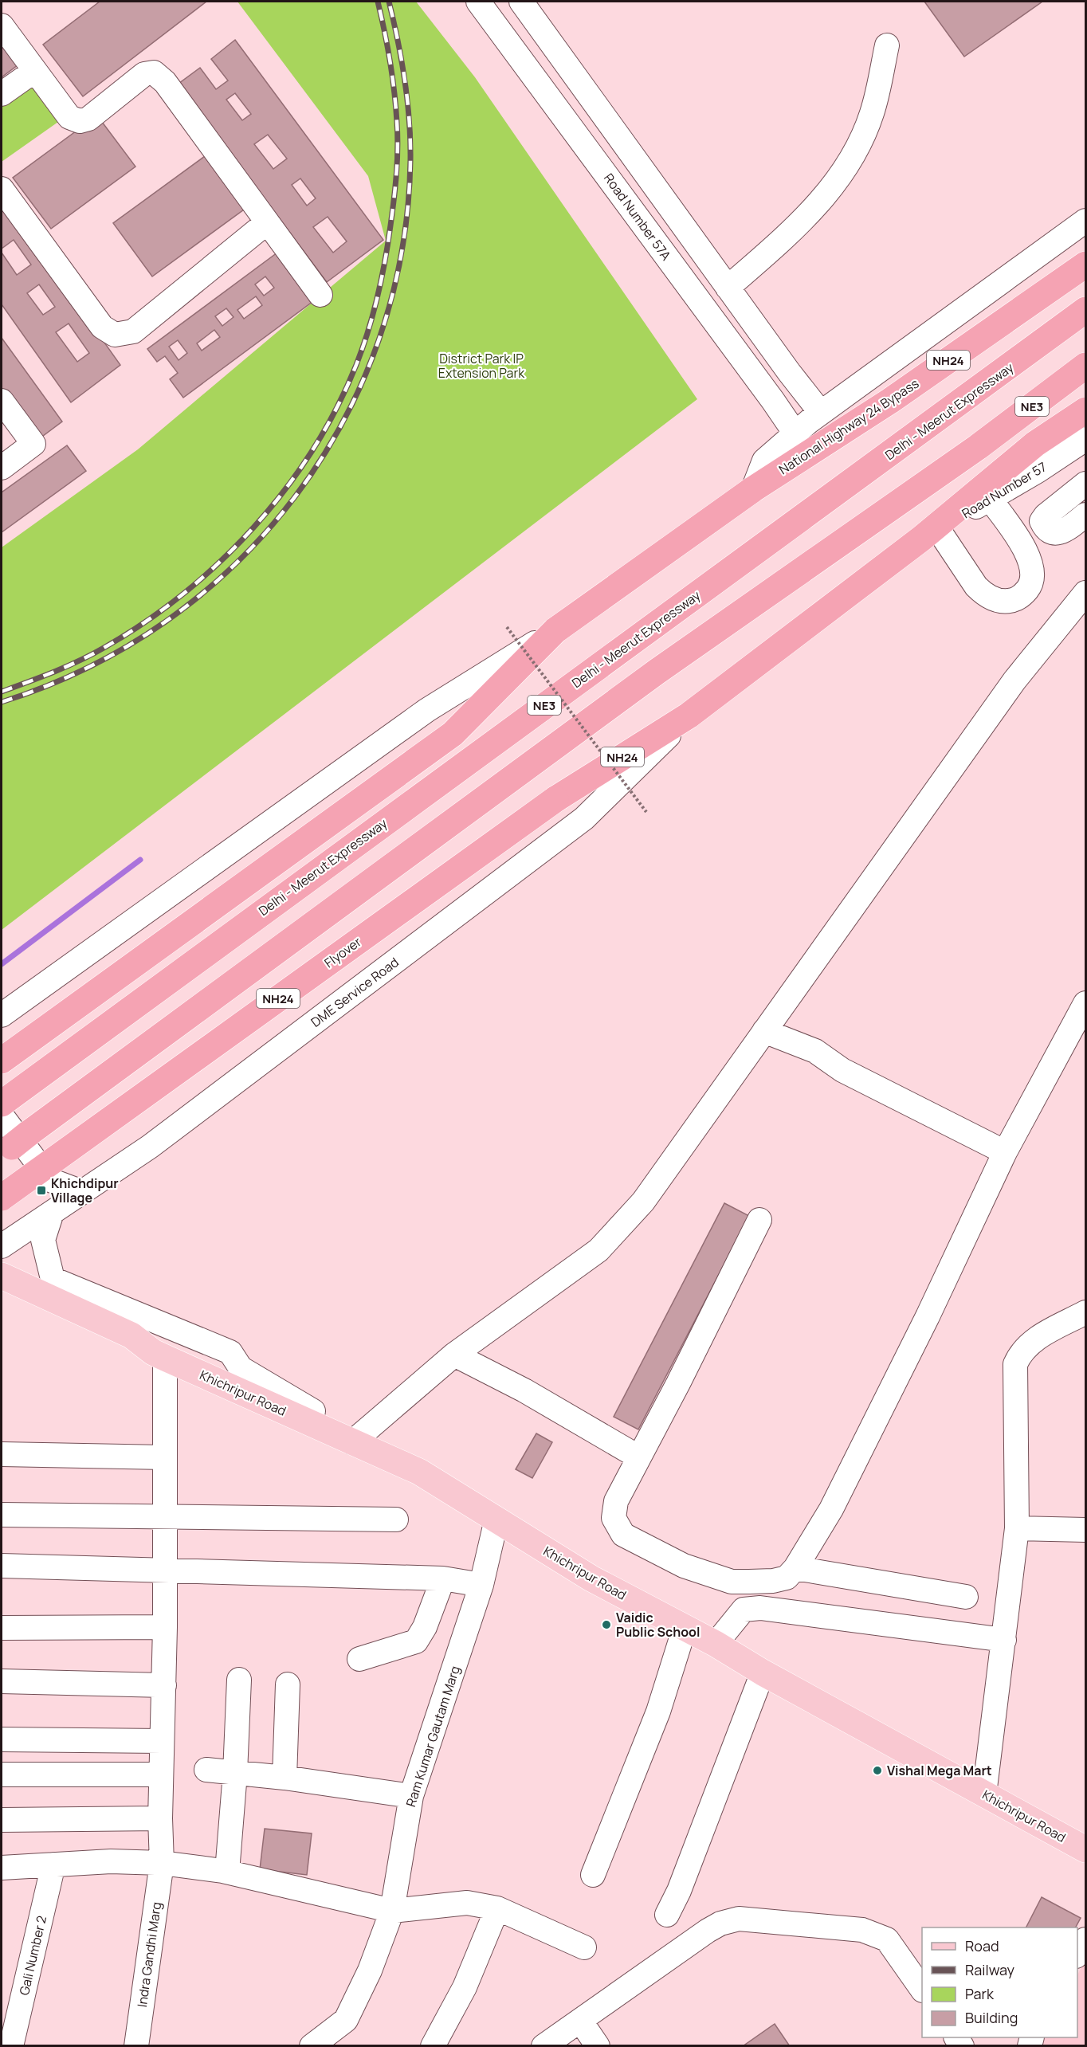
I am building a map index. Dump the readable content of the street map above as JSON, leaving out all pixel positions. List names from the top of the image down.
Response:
{
  "streets": {
    "highway": [
      "NH24",
      "NE3",
      "Delhi - Meerut Expressway",
      "National Highway 24 Bypass",
      "Flyover"
    ],
    "main road": ["Khichripur Road"],
    "street": [
      "Road Number 57A",
      "Road Number 57",
      "DME Service Road",
      "Ram Kumar Gautam Marg",
      "Indra Gandhi Marg",
      "Gali Number 2"
    ]
  },
  "crossings": [
    ["Road Number 57", "Flyover"],
    ["Flyover", "DME Service Road"],
    ["Khichripur Road", "Ram Kumar Gautam Marg"],
    ["Khichripur Road", "Indra Gandhi Marg"]
  ],
  "parks": ["District Park IP Extension Park"],
  "places": {
    "transit": ["Khichdipur Village"],
    "other": ["Vaidic Public School", "Vishal Mega Mart"]
  },
  "legend": [
    "Road",
    "Railway",
    "Park",
    "Building"
  ]
}
